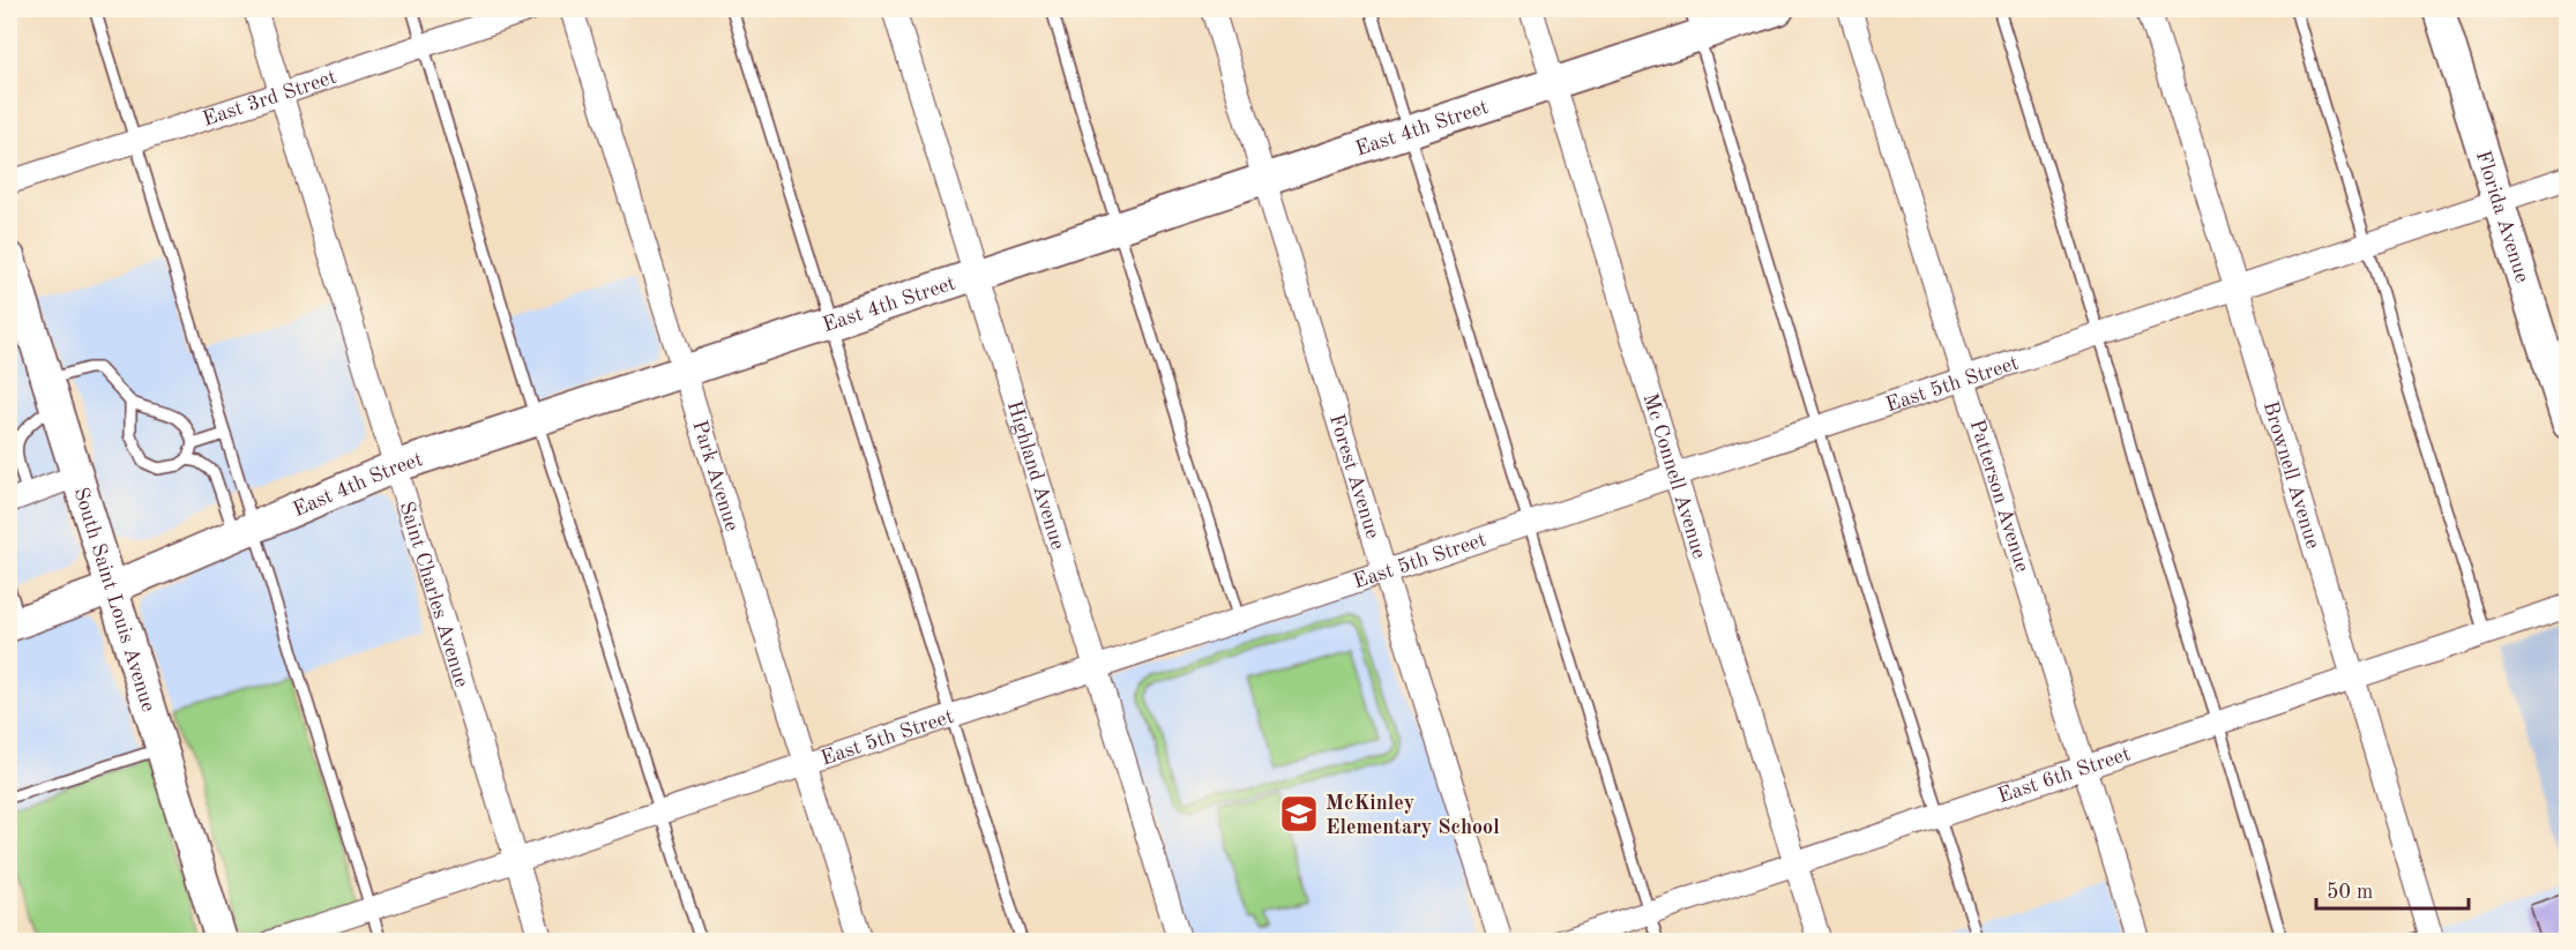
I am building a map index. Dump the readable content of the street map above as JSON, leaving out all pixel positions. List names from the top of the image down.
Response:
{
  "streets": {
    "street": [
      "East 3rd Street",
      "East 4th Street",
      "Florida Avenue",
      "East 5th Street",
      "Park Avenue",
      "Brownell Avenue",
      "Highland Avenue",
      "Forest Avenue",
      "Mc Connell Avenue",
      "Patterson Avenue",
      "Saint Charles Avenue",
      "South Saint Louis Avenue",
      "East 6th Street"
    ]
  },
  "crossings": [
    ["East 3rd Street", "Saint Charles Avenue"],
    ["East 4th Street", "Park Avenue"],
    ["East 4th Street", "Highland Avenue"],
    ["East 4th Street", "Forest Avenue"],
    ["East 4th Street", "Mc Connell Avenue"],
    ["East 4th Street", "Saint Charles Avenue"],
    ["East 4th Street", "South Saint Louis Avenue"],
    ["Florida Avenue", "East 5th Street"],
    ["East 5th Street", "Park Avenue"],
    ["East 5th Street", "Brownell Avenue"],
    ["East 5th Street", "Highland Avenue"],
    ["East 5th Street", "Forest Avenue"],
    ["East 5th Street", "Mc Connell Avenue"],
    ["East 5th Street", "Patterson Avenue"],
    ["East 5th Street", "Saint Charles Avenue"],
    ["Brownell Avenue", "East 6th Street"],
    ["Mc Connell Avenue", "East 6th Street"],
    ["Patterson Avenue", "East 6th Street"]
  ],
  "places": {
    "school or university": ["McKinley Elementary School"]
  },
  "scale_bar": "50 m"
}
